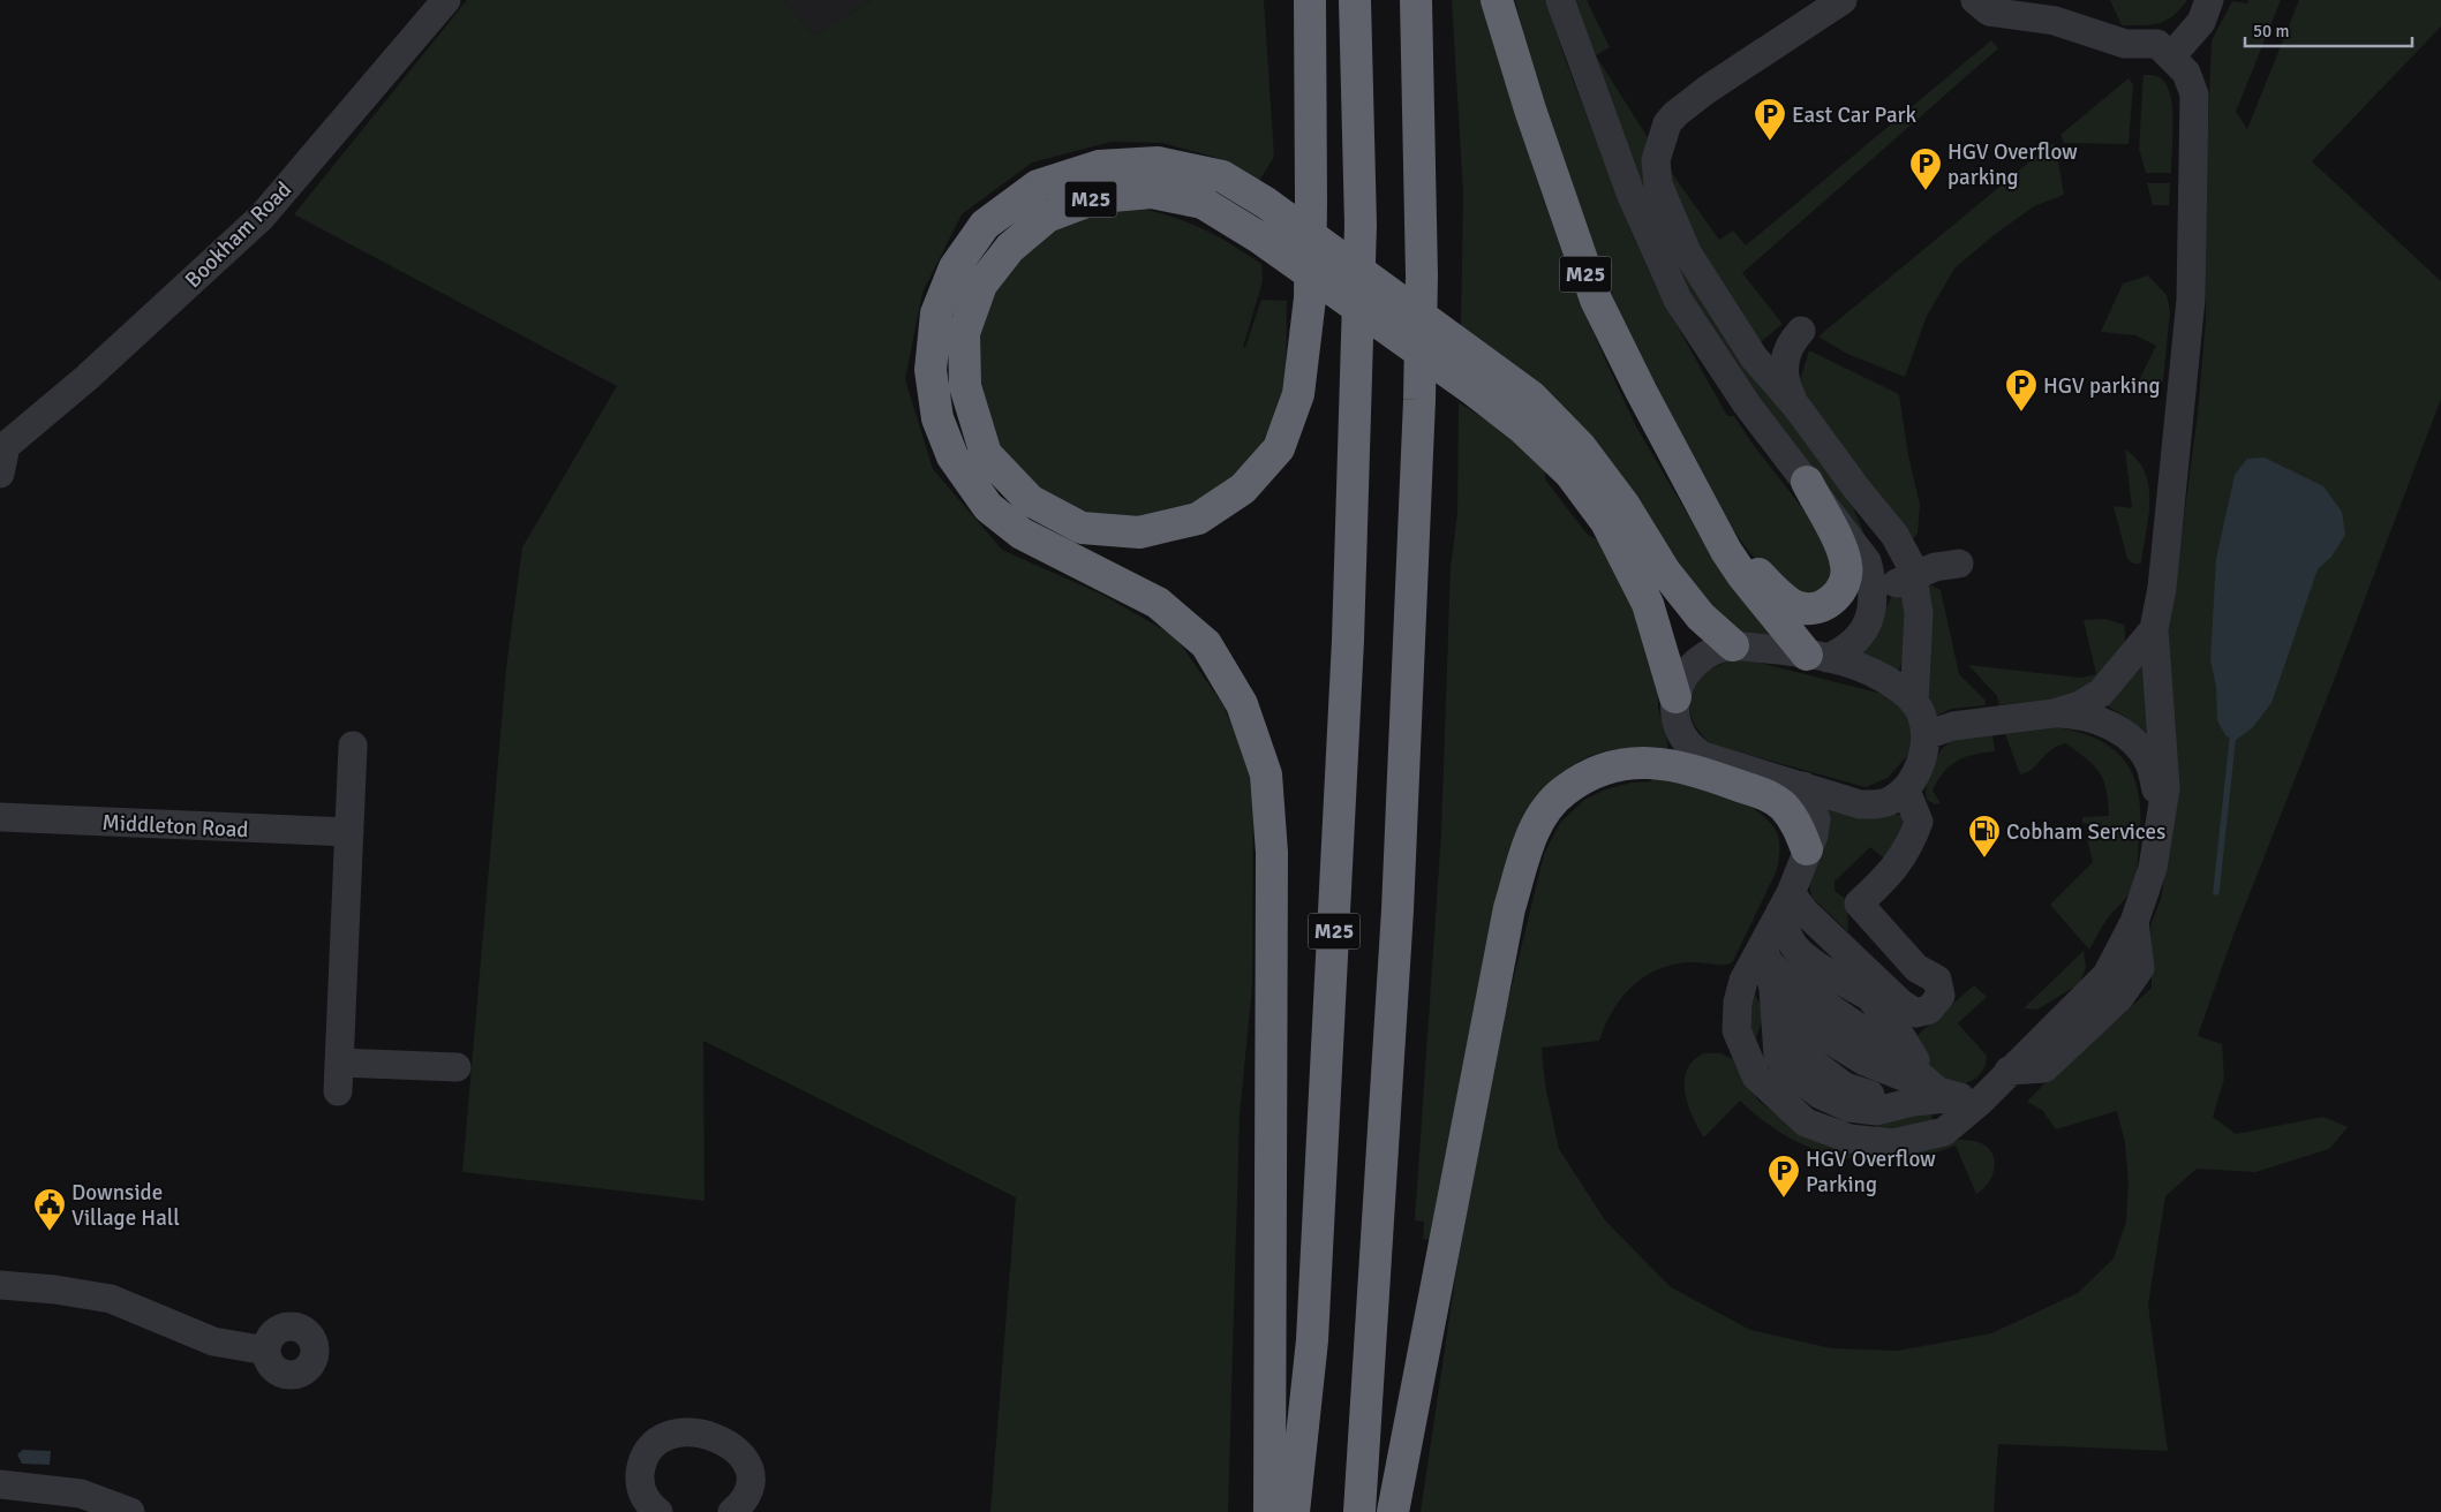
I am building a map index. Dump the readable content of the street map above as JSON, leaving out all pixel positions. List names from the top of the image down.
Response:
{
  "streets": {
    "highway": ["M25"],
    "street": ["Bookham Road", "Middleton Road"]
  },
  "places": {
    "parking": [
      "East Car Park",
      "HGV Overflow parking",
      "HGV parking",
      "HGV Overflow Parking"
    ],
    "fuel station": ["Cobham Services"],
    "public building": ["Downside Village Hall"]
  },
  "scale_bar": "50 m"
}
